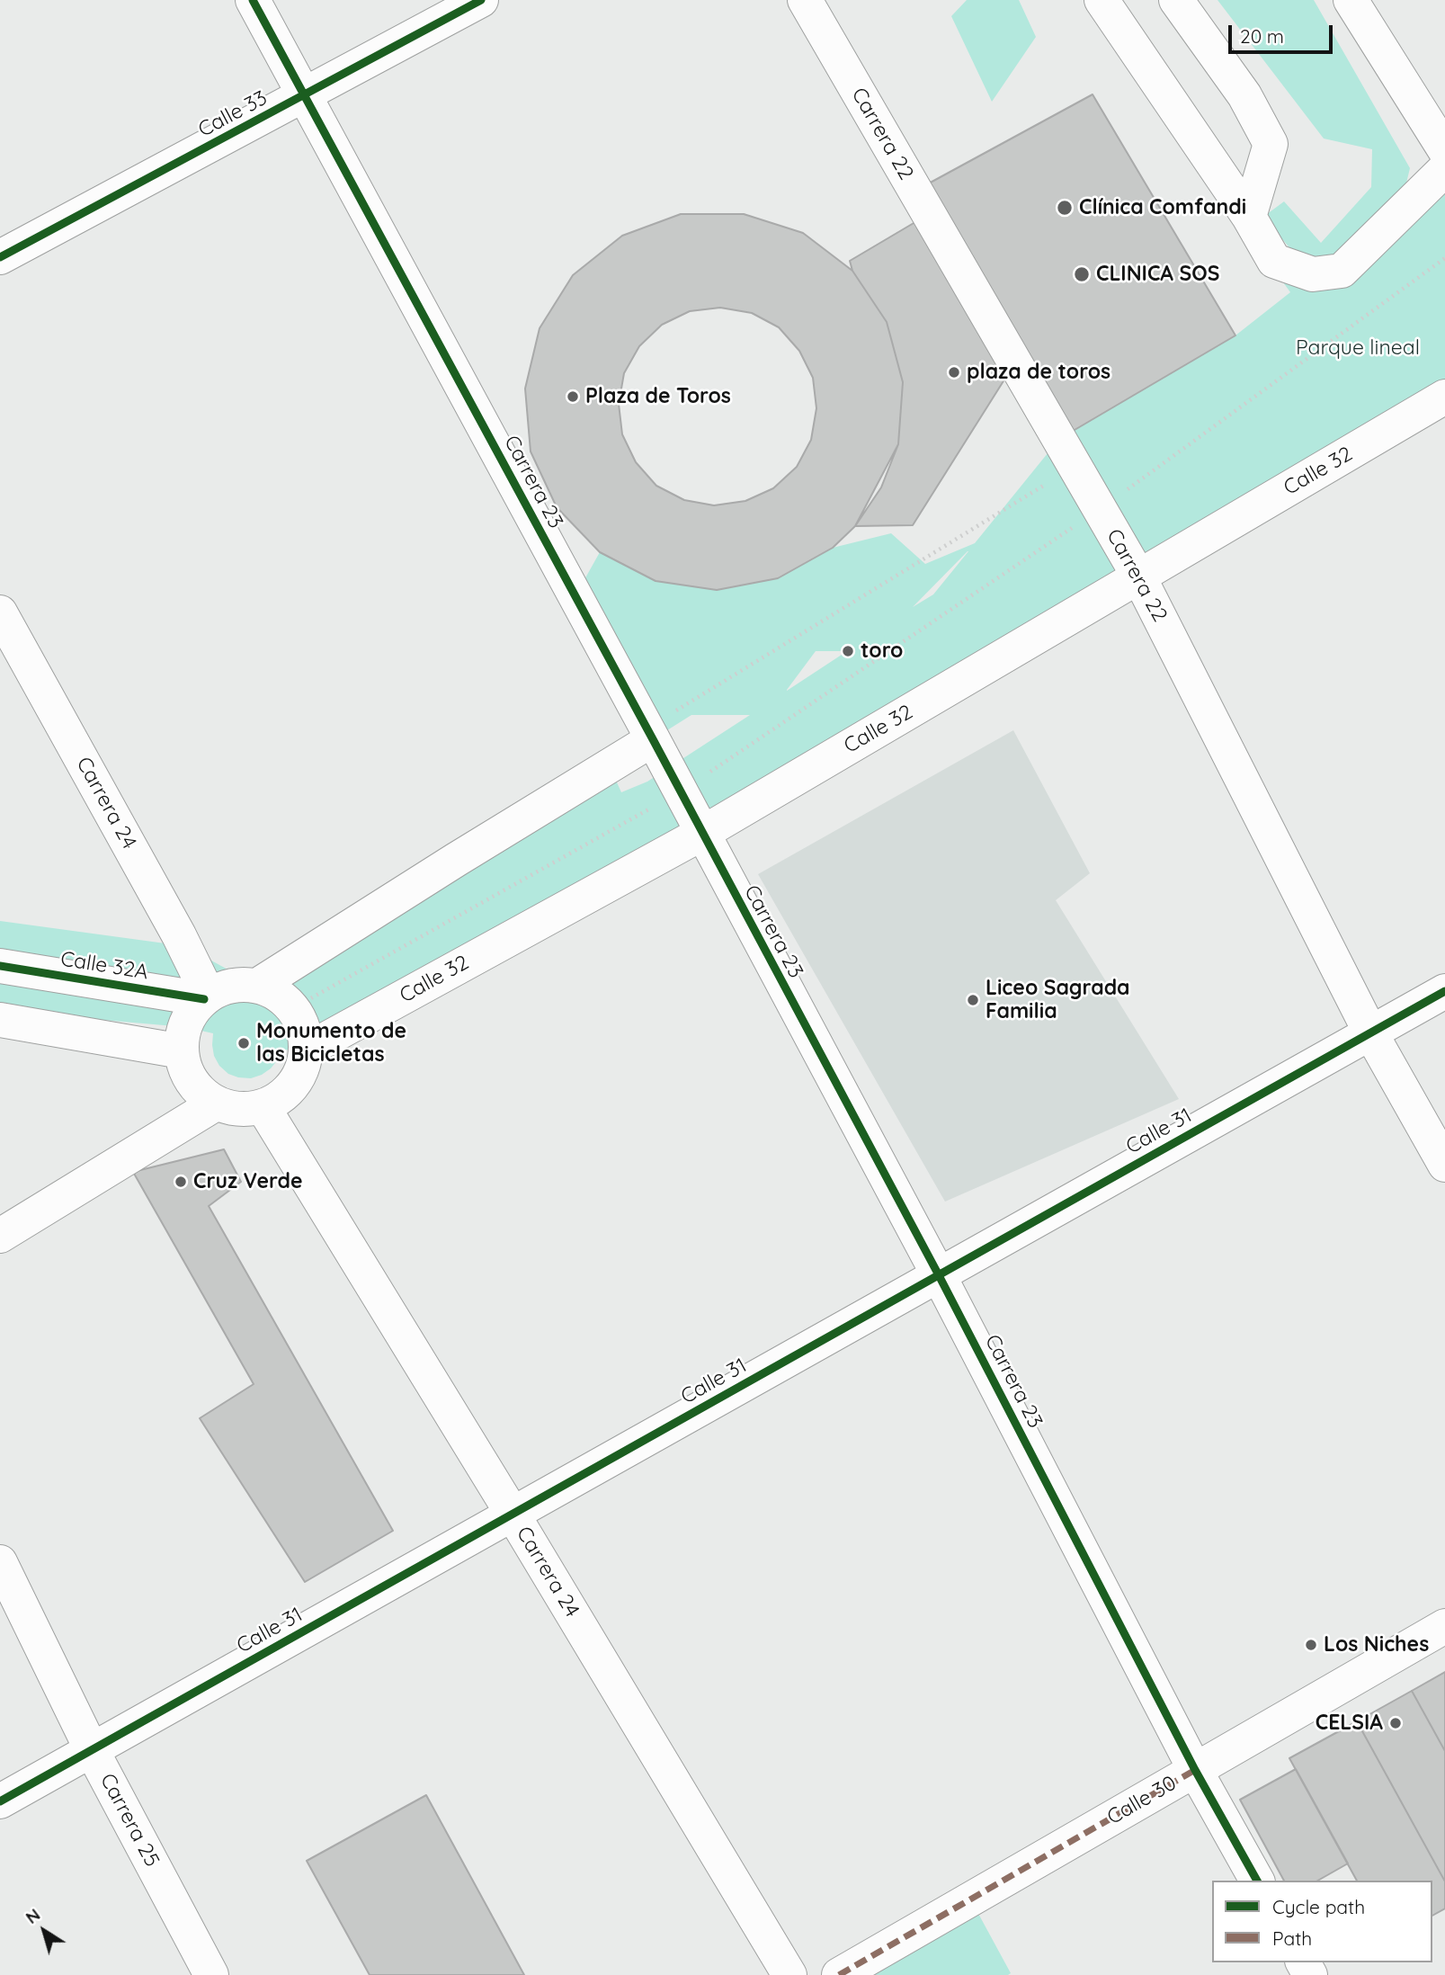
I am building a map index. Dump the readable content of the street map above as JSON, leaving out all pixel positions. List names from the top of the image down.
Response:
{
  "streets": {
    "street": [
      "Calle 33",
      "Carrera 22",
      "Calle 32",
      "Carrera 23",
      "Carrera 24",
      "Calle 32A",
      "Calle 31",
      "Calle 30",
      "Carrera 25"
    ]
  },
  "crossings": [
    ["Calle 33", "Carrera 23"],
    ["Carrera 22", "Calle 32"],
    ["Carrera 22", "Calle 31"],
    ["Calle 32", "Carrera 23"],
    ["Calle 32", "Carrera 24"],
    ["Calle 32", "Calle 32A"],
    ["Carrera 23", "Calle 31"],
    ["Carrera 23", "Calle 30"],
    ["Carrera 24", "Calle 32A"],
    ["Carrera 24", "Calle 31"],
    ["Calle 31", "Carrera 25"]
  ],
  "parks": ["Parque lineal"],
  "places": [
    "Clínica Comfandi",
    "CLINICA SOS",
    "plaza de toros",
    "Plaza de Toros",
    "toro",
    "Liceo Sagrada Familia",
    "Monumento de las Bicicletas",
    "Cruz Verde",
    "Los Niches",
    "CELSIA"
  ],
  "legend": ["Cycle path", "Path"],
  "scale_bar": "20 m",
  "north": "top left"
}
